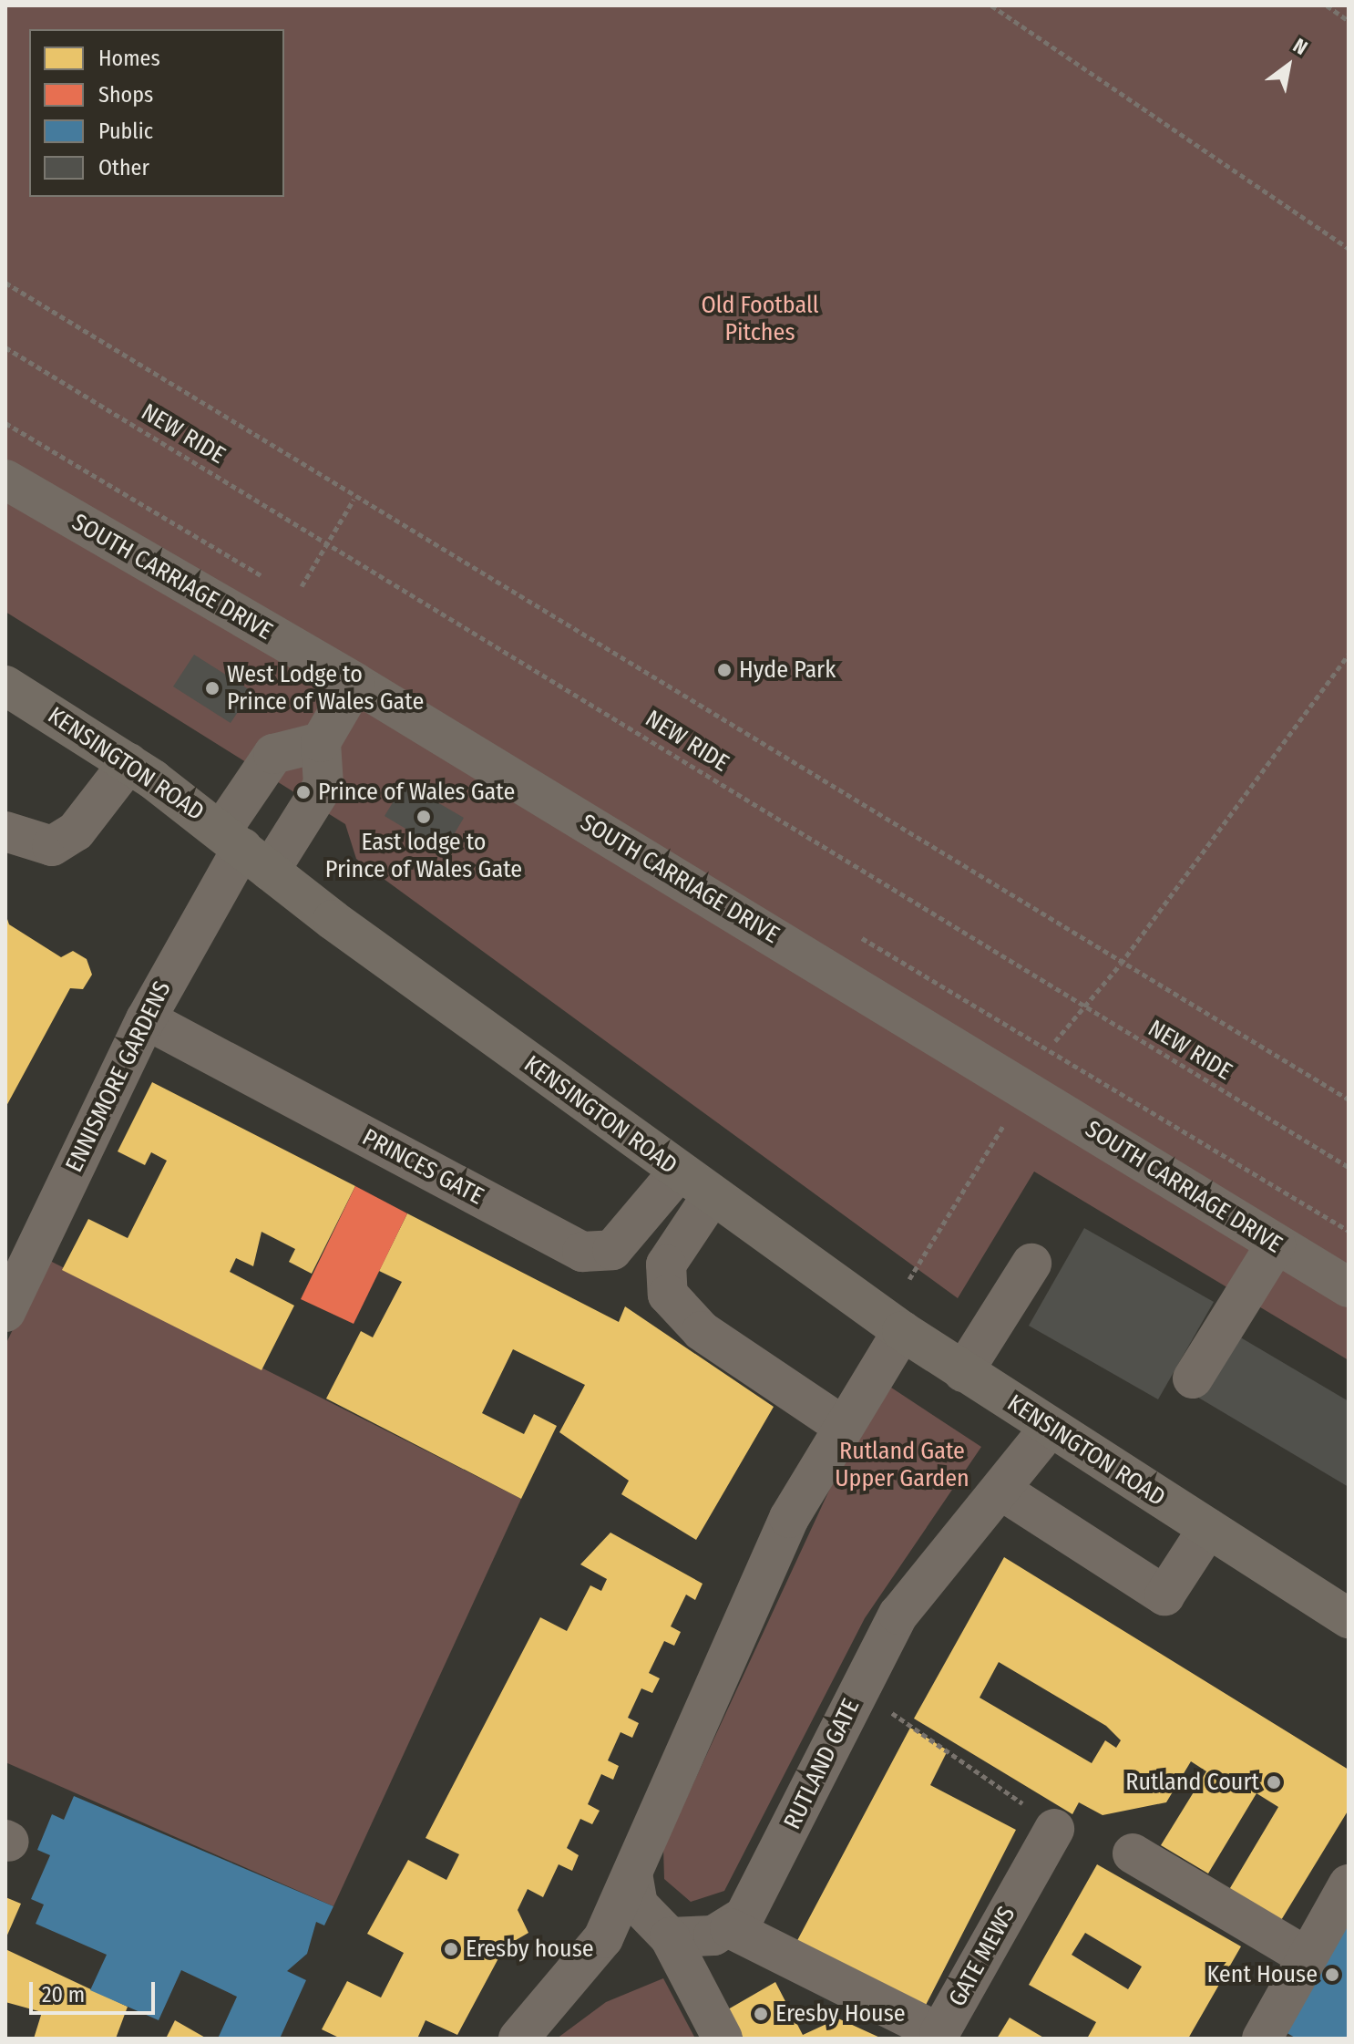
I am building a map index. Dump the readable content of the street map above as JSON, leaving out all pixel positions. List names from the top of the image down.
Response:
{
  "streets": {
    "main road": ["KENSINGTON ROAD"],
    "street": [
      "SOUTH CARRIAGE DRIVE",
      "ENNISMORE GARDENS",
      "PRINCES GATE",
      "RUTLAND GATE",
      "GATE MEWS"
    ],
    "path": ["NEW RIDE"]
  },
  "crossings": [
    ["KENSINGTON ROAD", "ENNISMORE GARDENS"],
    ["KENSINGTON ROAD", "PRINCES GATE"],
    ["KENSINGTON ROAD", "RUTLAND GATE"],
    ["ENNISMORE GARDENS", "PRINCES GATE"],
    ["RUTLAND GATE", "GATE MEWS"]
  ],
  "parks": ["Old Football Pitches", "Rutland Gate Upper Garden"],
  "places": [
    "Hyde Park",
    "West Lodge to Prince of Wales Gate",
    "Prince of Wales Gate",
    "East lodge to Prince of Wales Gate",
    "Rutland Court",
    "Eresby house",
    "Kent House",
    "Eresby House"
  ],
  "legend": [
    "Homes",
    "Shops",
    "Public",
    "Other"
  ],
  "scale_bar": "20 m",
  "north": "top right"
}
